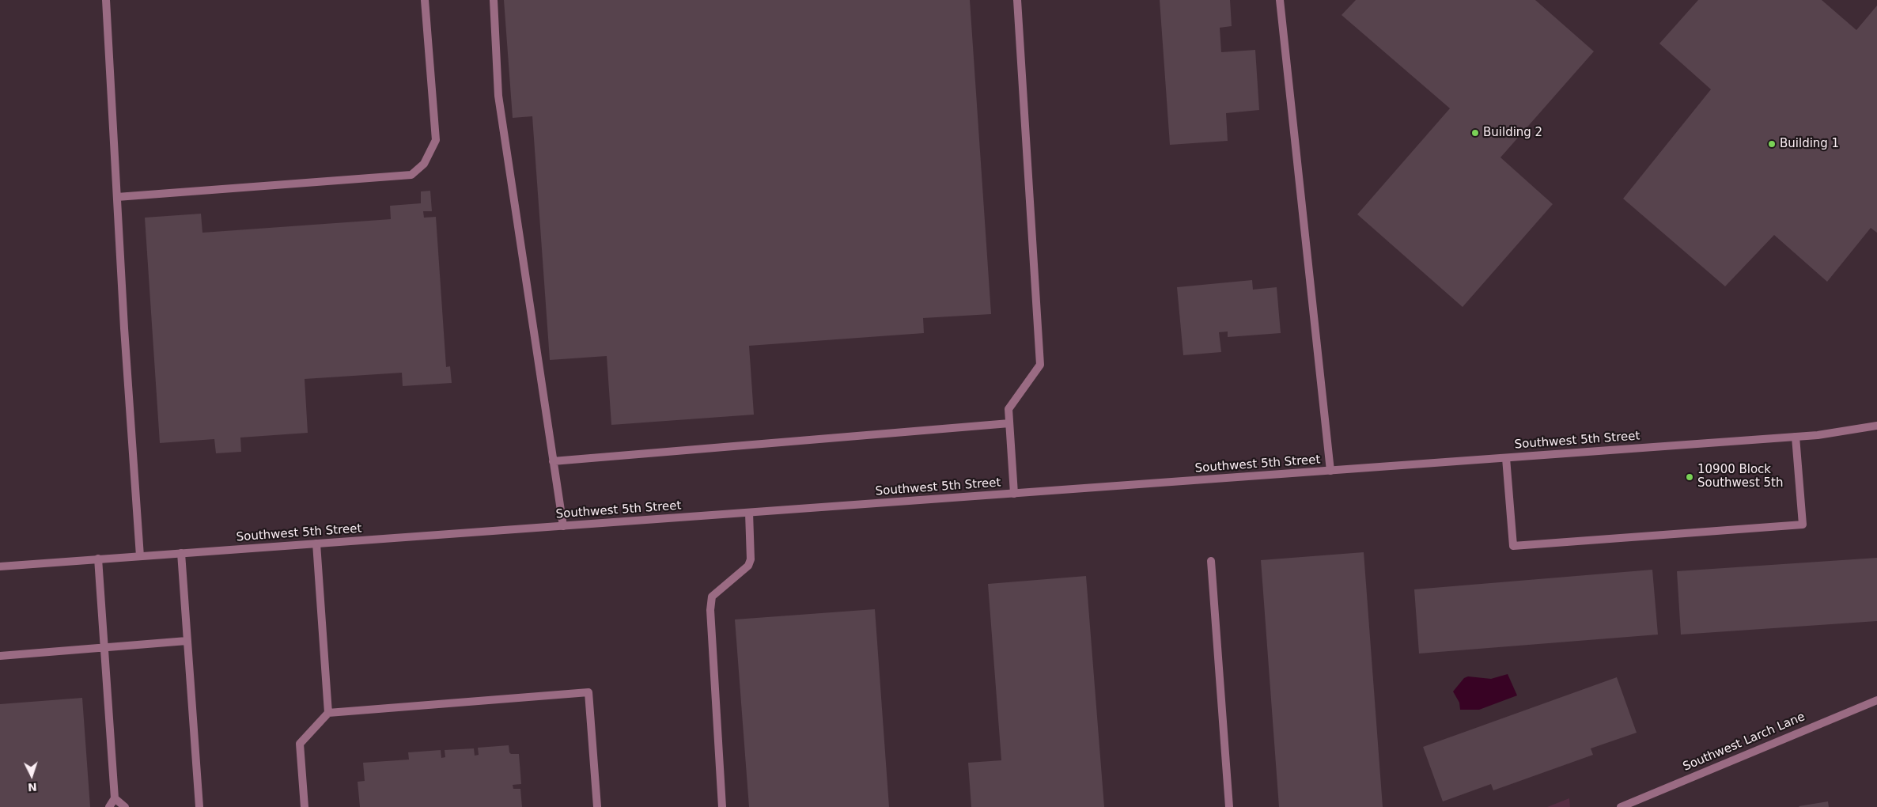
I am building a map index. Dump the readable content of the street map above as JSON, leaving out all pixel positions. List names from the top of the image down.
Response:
{
  "streets": {
    "street": ["Southwest 5th Street", "Southwest Larch Lane"]
  },
  "places": ["Building 2", "Building 1", "10900 Block Southwest 5th"],
  "north": "bottom"
}
